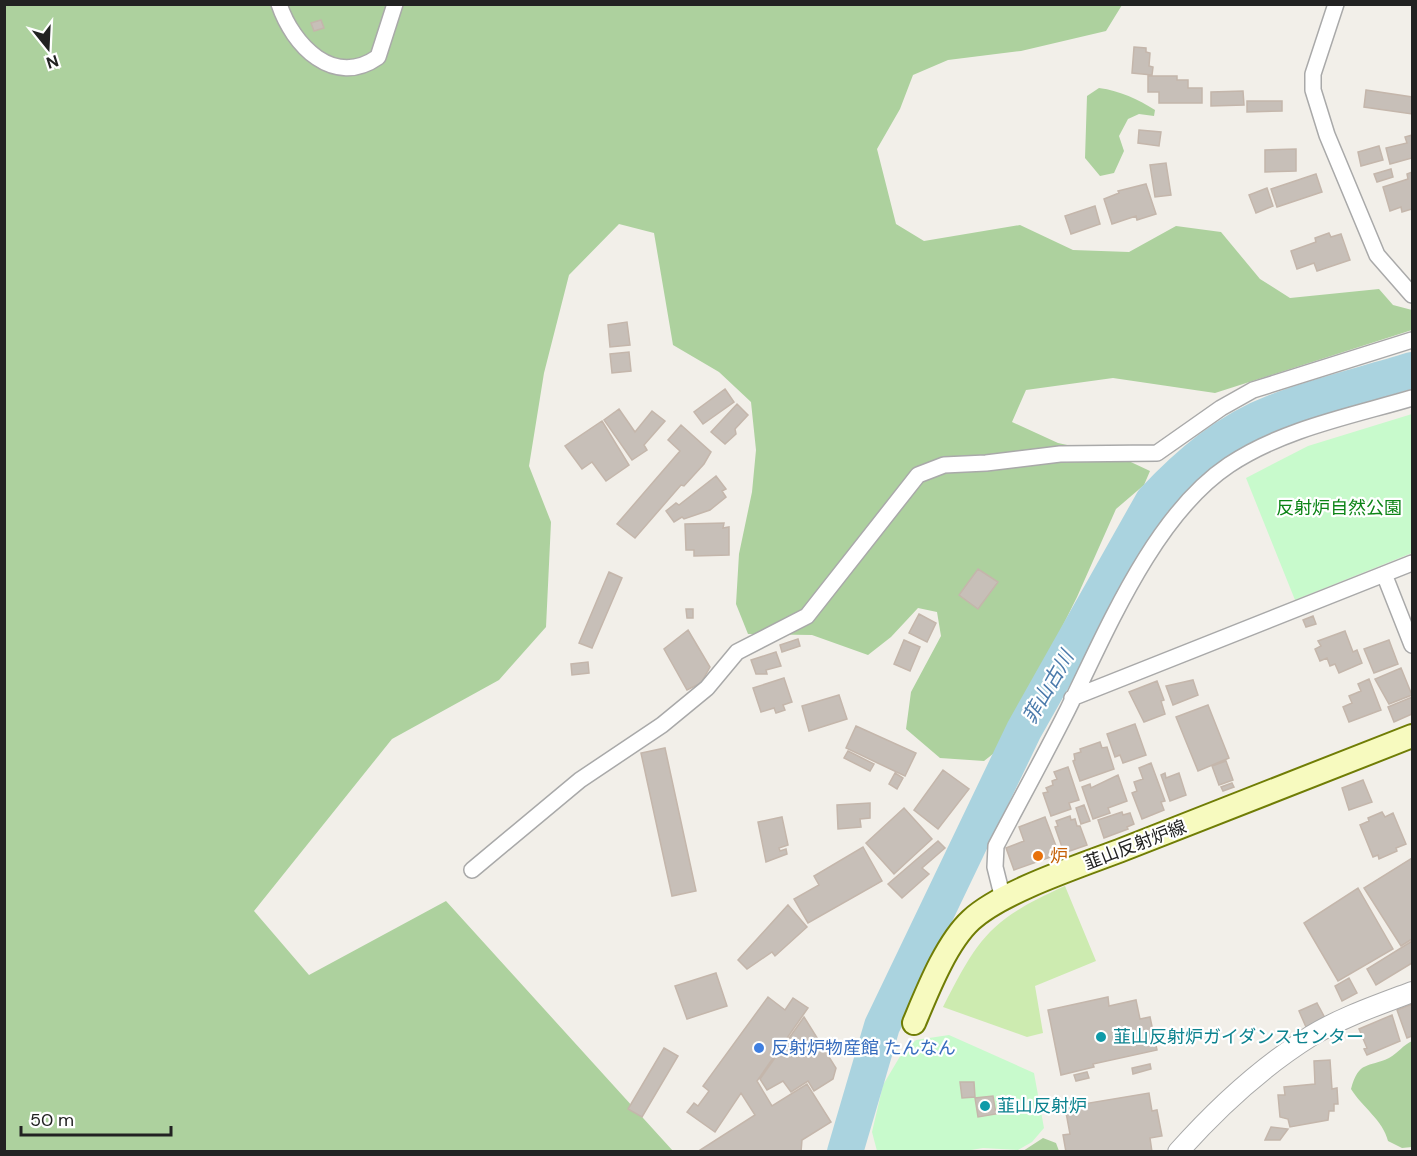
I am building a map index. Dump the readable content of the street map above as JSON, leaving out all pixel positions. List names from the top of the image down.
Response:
{
  "streets": {
    "main road": ["韮山反射炉線"]
  },
  "water": ["菲山古川"],
  "parks": ["反射炉自然公園"],
  "places": [
    "炉",
    "韮山反射炉ガイダンスセンター",
    "反射炉物産館 たんなん",
    "韮山反射炉"
  ],
  "scale_bar": "50 m",
  "north": "bottom"
}
